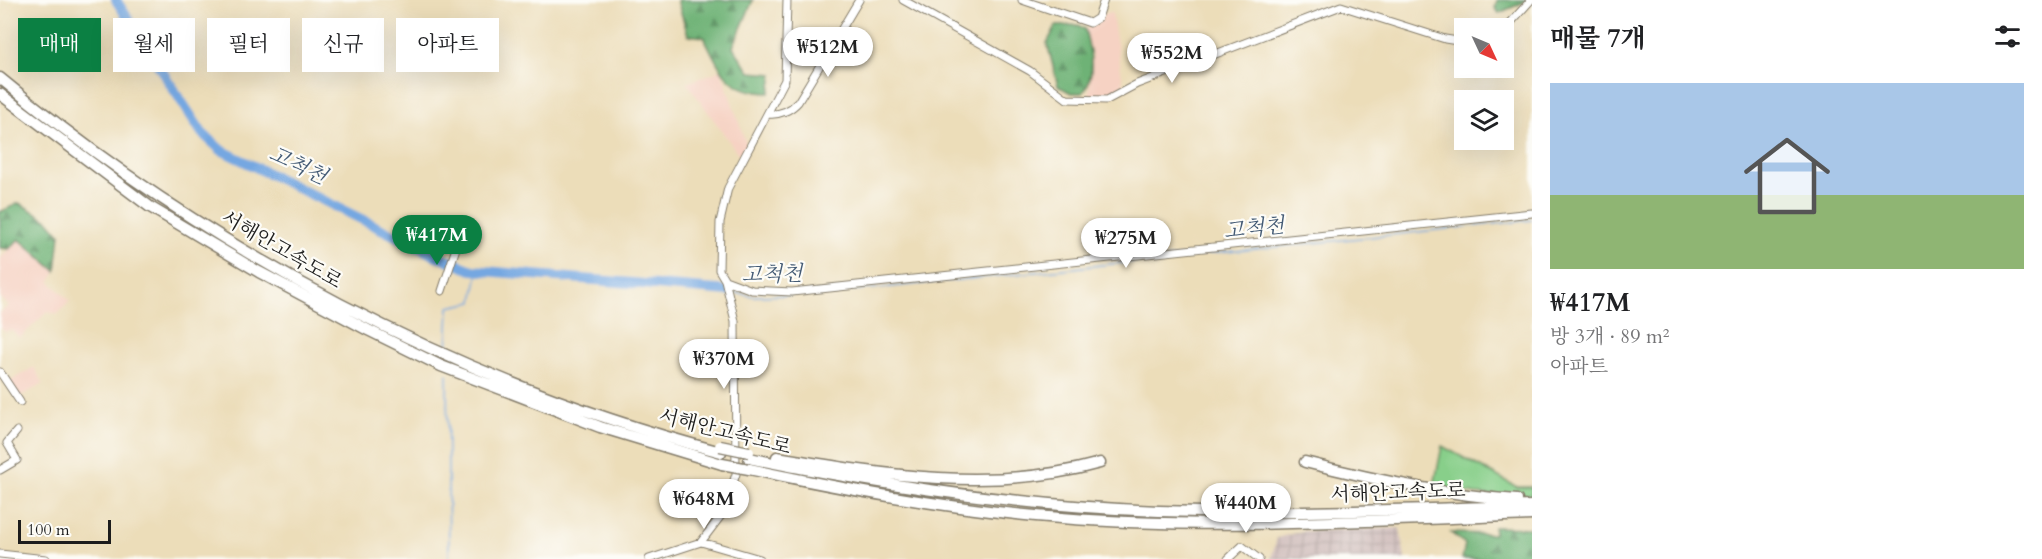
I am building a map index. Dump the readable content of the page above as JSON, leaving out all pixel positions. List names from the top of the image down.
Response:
{
  "streets": {
    "highway": ["서해안고속도로"]
  },
  "water": ["고척천"],
  "scale_bar": "100 m",
  "north": "bottom right",
  "page": {
    "heading": "매물 7개",
    "chip": [
      "매매",
      "월세",
      "필터",
      "신규",
      "아파트"
    ],
    "price": [
      "₩512M",
      "₩552M",
      "₩417M",
      "₩275M",
      "₩370M",
      "₩648M",
      "₩440M"
    ],
    "list": [
      {
        "name": "₩417M",
        "note": "방 3개 · 89 m² · 아파트"
      }
    ],
    "scale": "100 m"
  }
}
